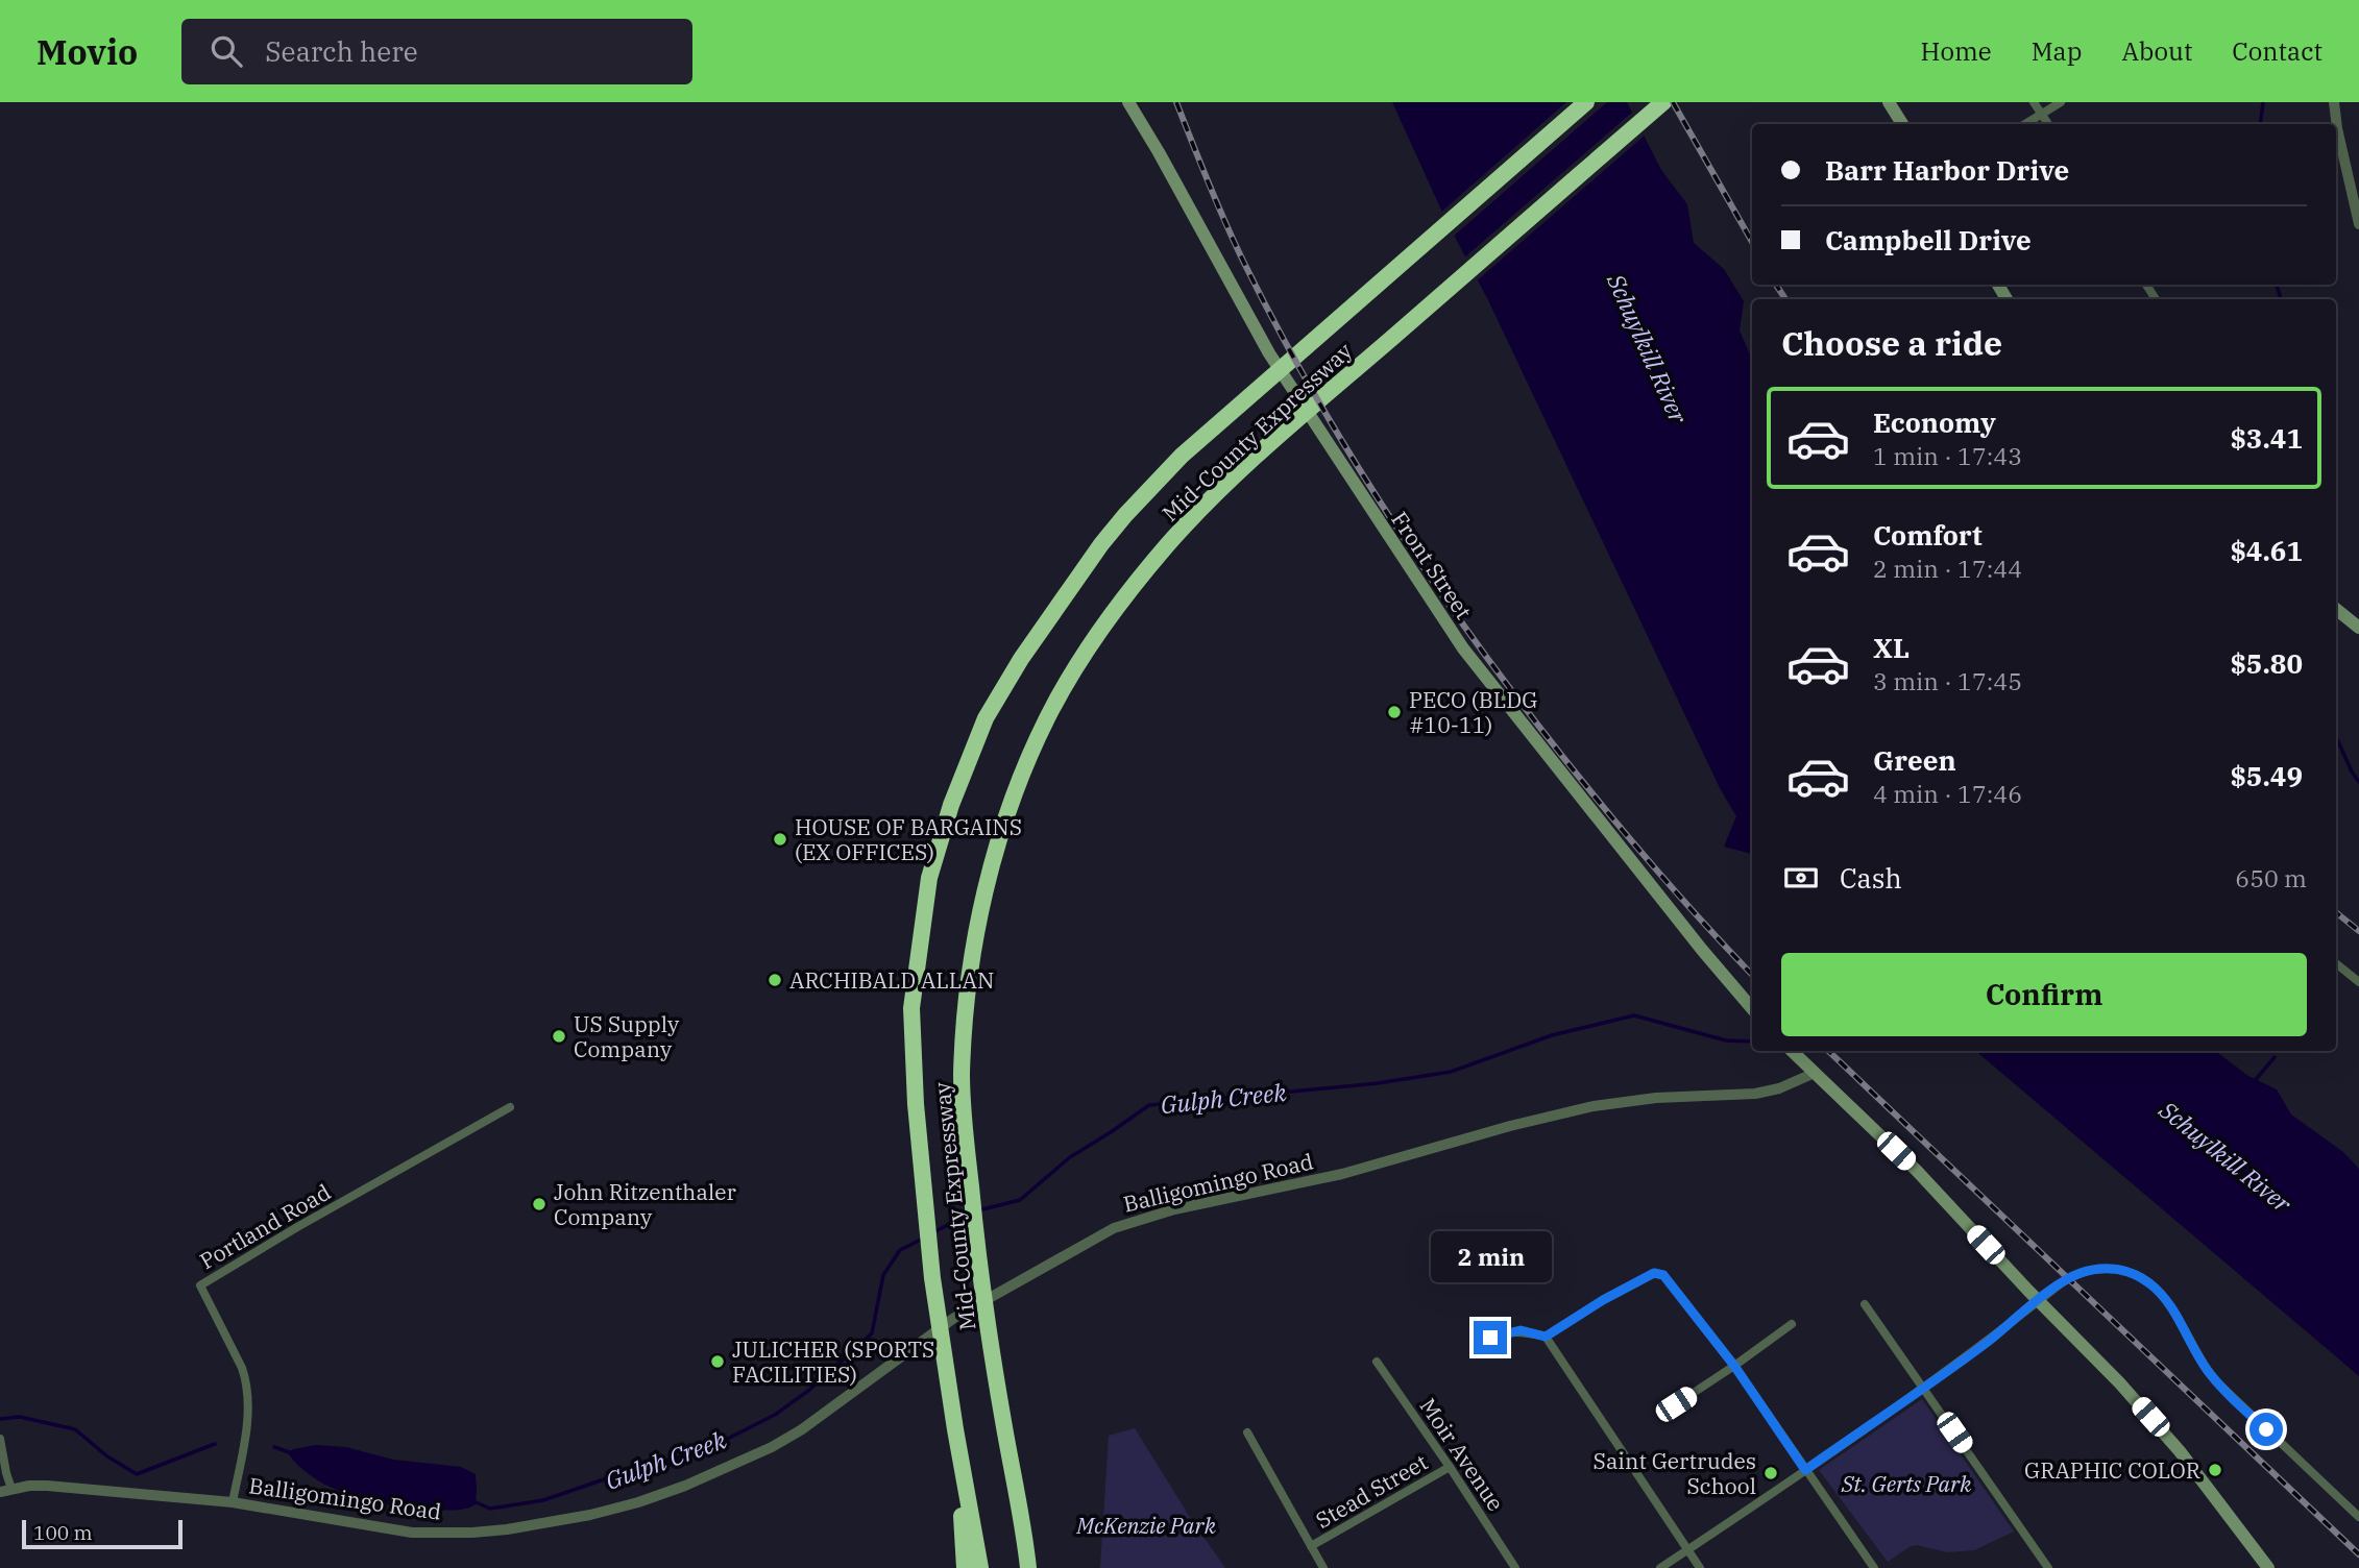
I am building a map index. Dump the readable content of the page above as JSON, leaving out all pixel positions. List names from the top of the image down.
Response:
{
  "streets": {
    "highway": ["Mid-County Expressway"],
    "main road": ["Front Street"],
    "street": [
      "Balligomingo Road",
      "Portland Road",
      "Moir Avenue",
      "Stead Street"
    ]
  },
  "crossings": [
    ["Balligomingo Road", "Portland Road"],
    ["Moir Avenue", "Stead Street"]
  ],
  "water": ["Schuylkill River", "Gulph Creek"],
  "parks": ["St. Gerts Park", "McKenzie Park"],
  "places": [
    "PECO (BLDG #10-11)",
    "HOUSE OF BARGAINS (EX OFFICES)",
    "ARCHIBALD ALLAN",
    "US Supply Company",
    "John Ritzenthaler Company",
    "JULICHER (SPORTS FACILITIES)",
    "GRAPHIC COLOR",
    "Saint Gertrudes School"
  ],
  "scale_bar": "100 m",
  "page": {
    "header": "Movio",
    "search": "Search here",
    "nav": [
      "Home",
      "Map",
      "About",
      "Contact"
    ],
    "banner": ["Barr Harbor Drive", "Campbell Drive"],
    "heading": "Choose a ride",
    "list": [
      {
        "name": "Economy",
        "note": "1 min · 17:43",
        "value": "$3.41"
      },
      {
        "name": "Comfort",
        "note": "2 min · 17:44",
        "value": "$4.61"
      },
      {
        "name": "XL",
        "note": "3 min · 17:45",
        "value": "$5.80"
      },
      {
        "name": "Green",
        "note": "4 min · 17:46",
        "value": "$5.49"
      }
    ],
    "pay": ["Cash", "650 m"],
    "buttons": "Confirm",
    "bubble": "2 min",
    "scale": "100 m"
  }
}
